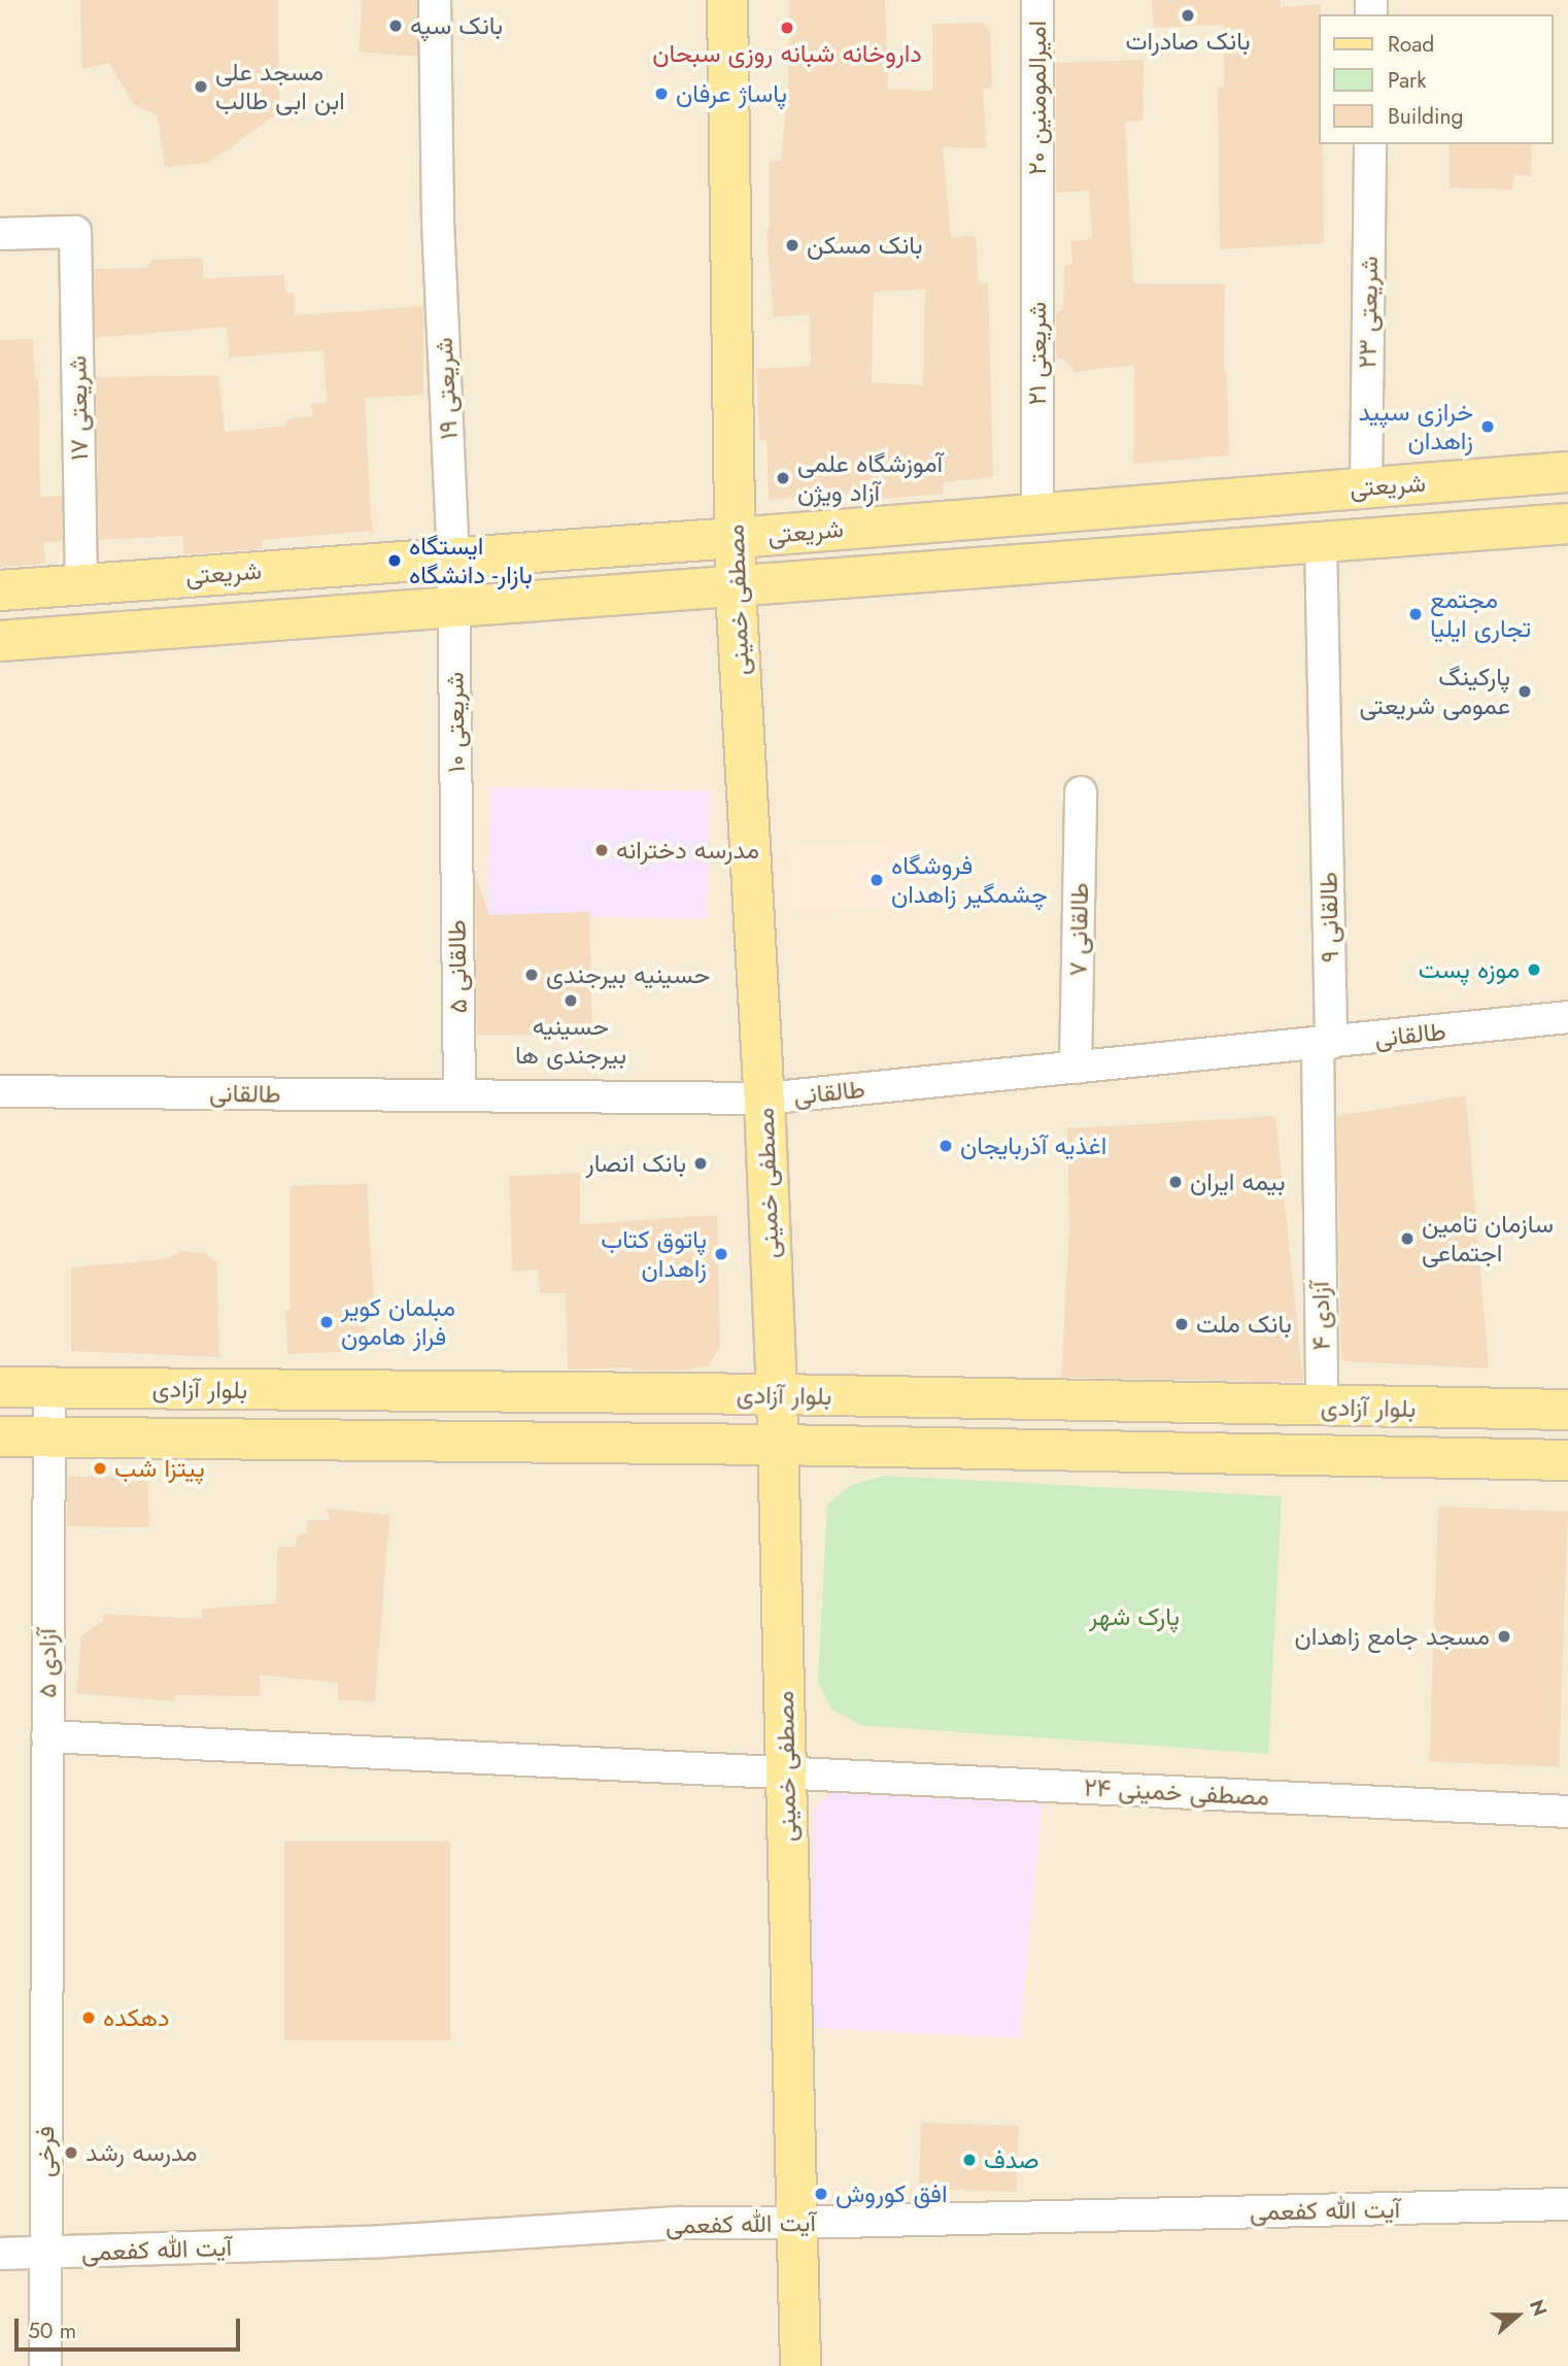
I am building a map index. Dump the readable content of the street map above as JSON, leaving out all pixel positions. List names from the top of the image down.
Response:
{
  "streets": {
    "main road": ["شریعتی", "مصطفی خمینی", "بلوار آزادی"],
    "street": [
      "امیرالمومنین ۲۰",
      "شریعتی ۲۳",
      "شریعتی ۲۱",
      "شریعتی ۱۹",
      "شریعتی ۱۷",
      "شریعتی ۱۰",
      "طالقانی ۹",
      "طالقانی ۷",
      "طالقانی ۵",
      "طالقانی",
      "آزادی ۴",
      "آزادی ۵",
      "مصطفی خمینی ۲۴",
      "فرخی",
      "آیت الله کفعمی"
    ]
  },
  "crossings": [
    ["امیرالمومنین ۲۰", "شریعتی ۲۱"],
    ["شریعتی ۲۳", "شریعتی"],
    ["شریعتی ۲۱", "شریعتی"],
    ["شریعتی ۱۹", "شریعتی"],
    ["شریعتی ۱۹", "شریعتی ۱۰"],
    ["شریعتی ۱۷", "شریعتی"],
    ["شریعتی", "مصطفی خمینی"],
    ["شریعتی", "شریعتی ۱۰"],
    ["شریعتی", "طالقانی ۹"],
    ["مصطفی خمینی", "طالقانی"],
    ["مصطفی خمینی", "بلوار آزادی"],
    ["مصطفی خمینی", "مصطفی خمینی ۲۴"],
    ["مصطفی خمینی", "آیت الله کفعمی"],
    ["شریعتی ۱۰", "طالقانی ۵"],
    ["طالقانی ۹", "طالقانی"],
    ["طالقانی ۹", "آزادی ۴"],
    ["طالقانی ۷", "طالقانی"],
    ["طالقانی ۵", "طالقانی"],
    ["آزادی ۴", "بلوار آزادی"],
    ["بلوار آزادی", "آزادی ۵"],
    ["آزادی ۵", "مصطفی خمینی ۲۴"],
    ["آزادی ۵", "فرخی"],
    ["فرخی", "آیت الله کفعمی"]
  ],
  "parks": ["پارک شهر"],
  "places": [
    "بانک صادرات",
    "بانک سپه",
    "داروخانه شبانه روزی سبحان",
    "مسجد علی ابن ابی طالب",
    "پاساژ عرفان",
    "بانک مسکن",
    "خرازی سپید زاهدان",
    "آموزشگاه علمی آزاد ویژن",
    "ایستگاه بازار- دانشگاه",
    "مجتمع تجاری ایلیا",
    "پارکینگ عمومی شریعتی",
    "مدرسه دخترانه",
    "فروشگاه چشمگیر زاهدان",
    "موزه پست",
    "حسینیه بیرجندی",
    "حسینیه بیرجندی ها",
    "اغذیه آذربایجان",
    "بانک انصار",
    "بیمه ایران",
    "سازمان تامین اجتماعی",
    "پاتوق کتاب زاهدان",
    "مبلمان کویر فراز هامون",
    "بانک ملت",
    "پیتزا شب",
    "مسجد جامع زاهدان",
    "دهکده",
    "مدرسه رشد",
    "صدف",
    "افق کوروش"
  ],
  "legend": ["Road", "Park", "Building"],
  "scale_bar": "50 m",
  "north": "right"
}
